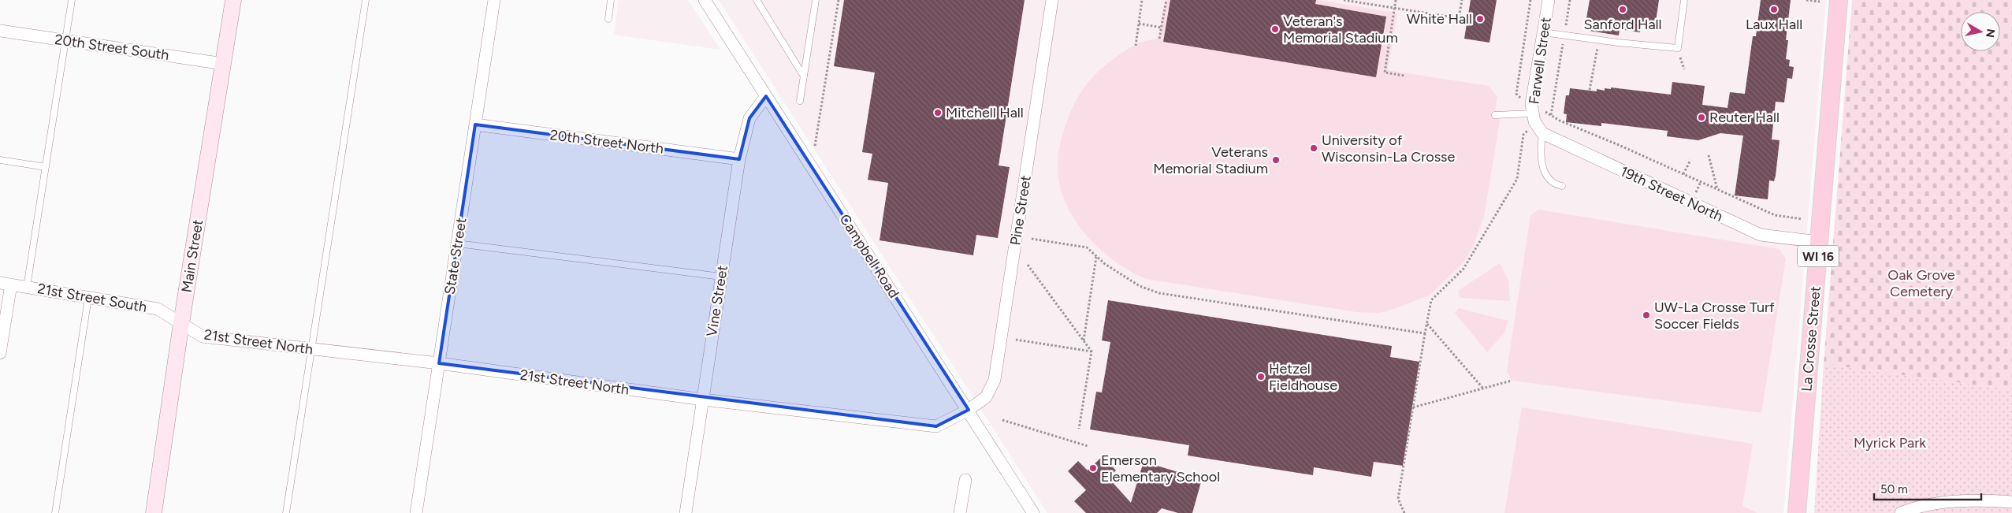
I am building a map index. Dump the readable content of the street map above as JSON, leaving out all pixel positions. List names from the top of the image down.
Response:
{
  "streets": {
    "main road": ["WI 16", "La Crosse Street"],
    "street": [
      "20th Street South",
      "Farwell Street",
      "20th Street North",
      "19th Street North",
      "Pine Street",
      "Main Street",
      "State Street",
      "Campbell Road",
      "21st Street South",
      "Vine Street",
      "21st Street North"
    ]
  },
  "crossings": [
    ["20th Street South", "Main Street"],
    ["Farwell Street", "19th Street North"],
    ["20th Street North", "State Street"],
    ["20th Street North", "Vine Street"],
    ["19th Street North", "La Crosse Street"],
    ["Pine Street", "Campbell Road"],
    ["Pine Street", "21st Street North"],
    ["Main Street", "21st Street South"],
    ["Main Street", "21st Street North"],
    ["State Street", "21st Street North"],
    ["Campbell Road", "Vine Street"],
    ["Campbell Road", "21st Street North"],
    ["21st Street South", "21st Street North"],
    ["Vine Street", "21st Street North"]
  ],
  "parks": ["Oak Grove Cemetery", "Myrick Park"],
  "places": [
    "Sanford Hall",
    "Laux Hall",
    "White Hall",
    "Veteran's Memorial Stadium",
    "Mitchell Hall",
    "Reuter Hall",
    "University of Wisconsin-La Crosse",
    "Veterans Memorial Stadium",
    "UW-La Crosse Turf Soccer Fields",
    "Hetzel Fieldhouse",
    "Emerson Elementary School"
  ],
  "scale_bar": "50 m",
  "north": "right"
}
